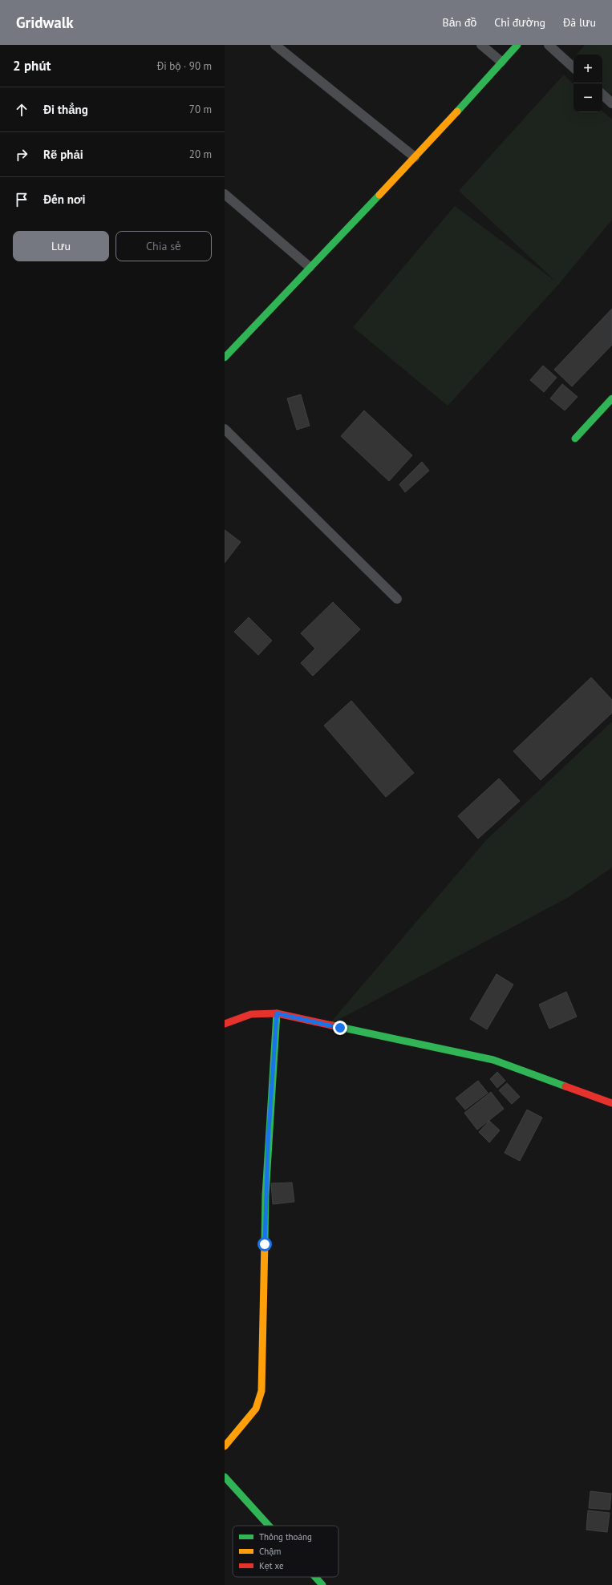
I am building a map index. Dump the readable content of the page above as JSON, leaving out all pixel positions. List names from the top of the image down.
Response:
{
  "legend": ["Thông thoáng", "Chậm", "Kẹt xe"],
  "page": {
    "header": "Gridwalk",
    "nav": ["Bản đồ", "Chỉ đường", "Đã lưu"],
    "heading": ["2 phút", "Đi bộ · 90 m"],
    "map_buttons": ["+", "−"],
    "list": [
      ["Đi thẳng", "70 m"],
      ["Rẽ phải", "20 m"],
      "Đến nơi"
    ],
    "buttons": ["Lưu", "Chia sẻ"]
  }
}
